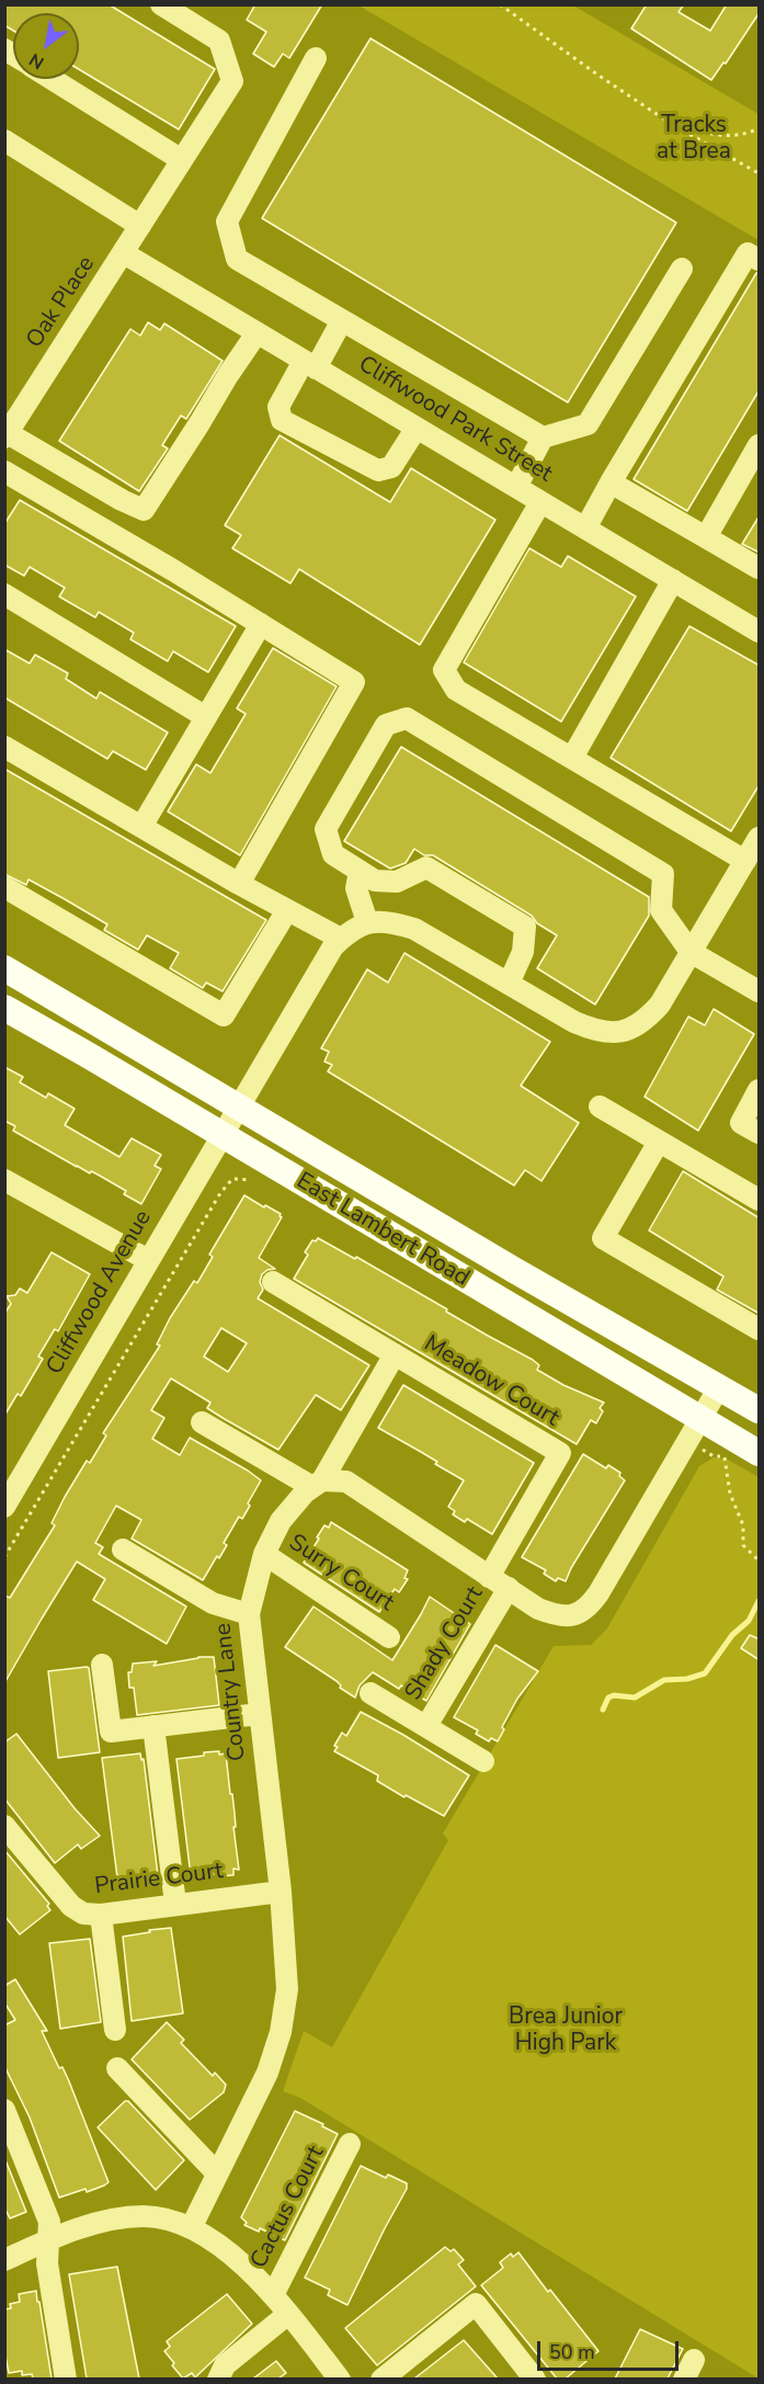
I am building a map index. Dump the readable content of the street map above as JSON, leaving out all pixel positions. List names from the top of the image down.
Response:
{
  "streets": {
    "main road": ["East Lambert Road"],
    "street": [
      "Oak Place",
      "Cliffwood Park Street",
      "Cliffwood Avenue",
      "Meadow Court",
      "Surry Court",
      "Shady Court",
      "Country Lane",
      "Prairie Court",
      "Cactus Court"
    ]
  },
  "crossings": [
    ["Oak Place", "Cliffwood Park Street"],
    ["East Lambert Road", "Cliffwood Avenue"],
    ["Meadow Court", "Shady Court"],
    ["Meadow Court", "Country Lane"],
    ["Surry Court", "Country Lane"],
    ["Country Lane", "Prairie Court"]
  ],
  "parks": ["Tracks at Brea", "Brea Junior High Park"],
  "scale_bar": "50 m",
  "north": "bottom left"
}
